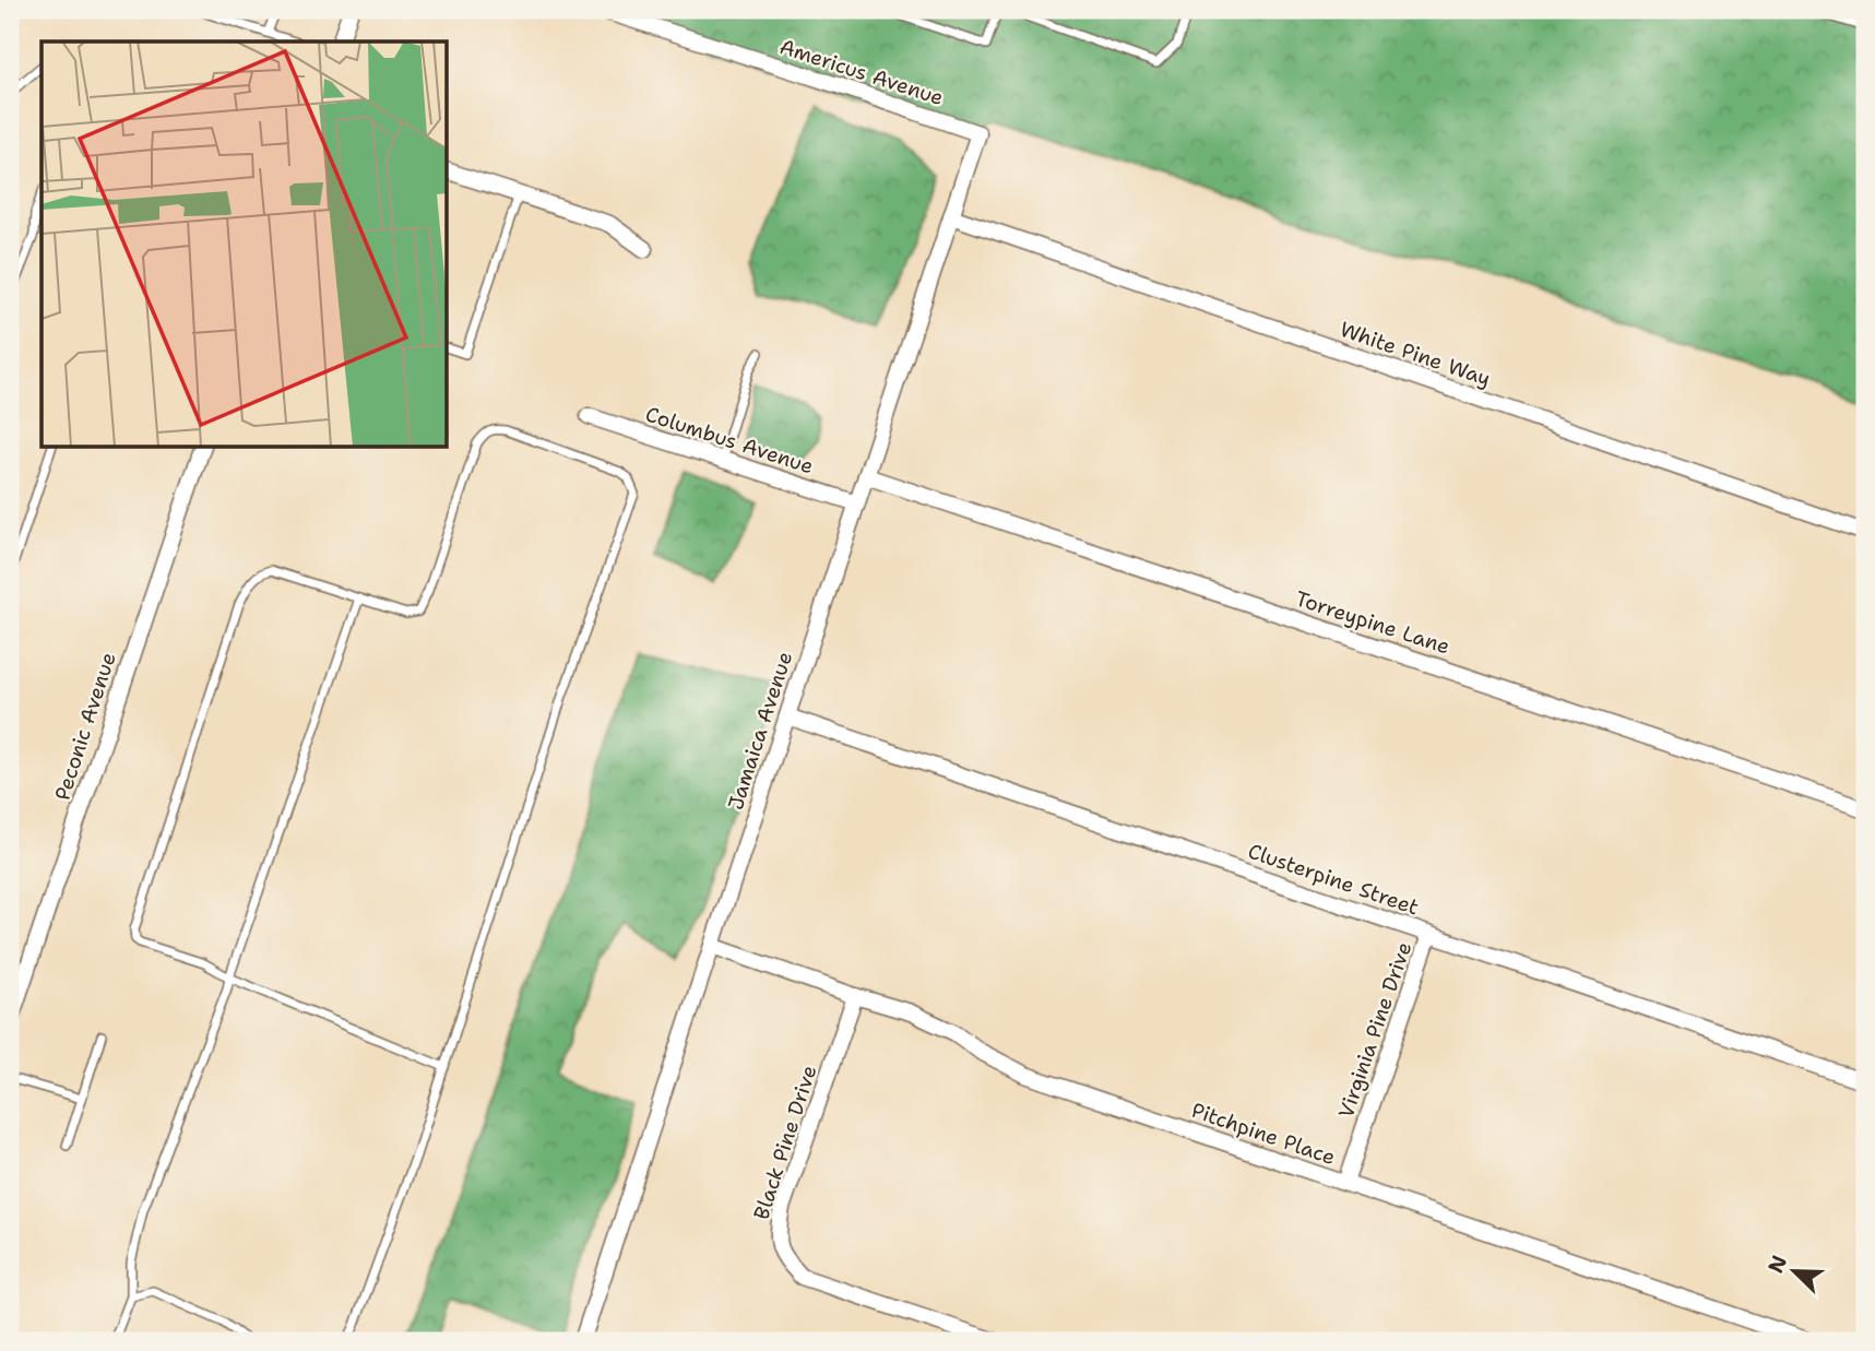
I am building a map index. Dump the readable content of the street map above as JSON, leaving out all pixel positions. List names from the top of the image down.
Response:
{
  "streets": {
    "street": [
      "Americus Avenue",
      "White Pine Way",
      "Columbus Avenue",
      "Torreypine Lane",
      "Peconic Avenue",
      "Jamaica Avenue",
      "Clusterpine Street",
      "Virginia Pine Drive",
      "Pitchpine Place",
      "Black Pine Drive"
    ]
  },
  "crossings": [
    ["Americus Avenue", "Jamaica Avenue"],
    ["White Pine Way", "Jamaica Avenue"],
    ["Columbus Avenue", "Jamaica Avenue"],
    ["Torreypine Lane", "Jamaica Avenue"],
    ["Jamaica Avenue", "Clusterpine Street"],
    ["Jamaica Avenue", "Pitchpine Place"],
    ["Clusterpine Street", "Virginia Pine Drive"],
    ["Virginia Pine Drive", "Pitchpine Place"],
    ["Pitchpine Place", "Black Pine Drive"]
  ],
  "north": "top left"
}
